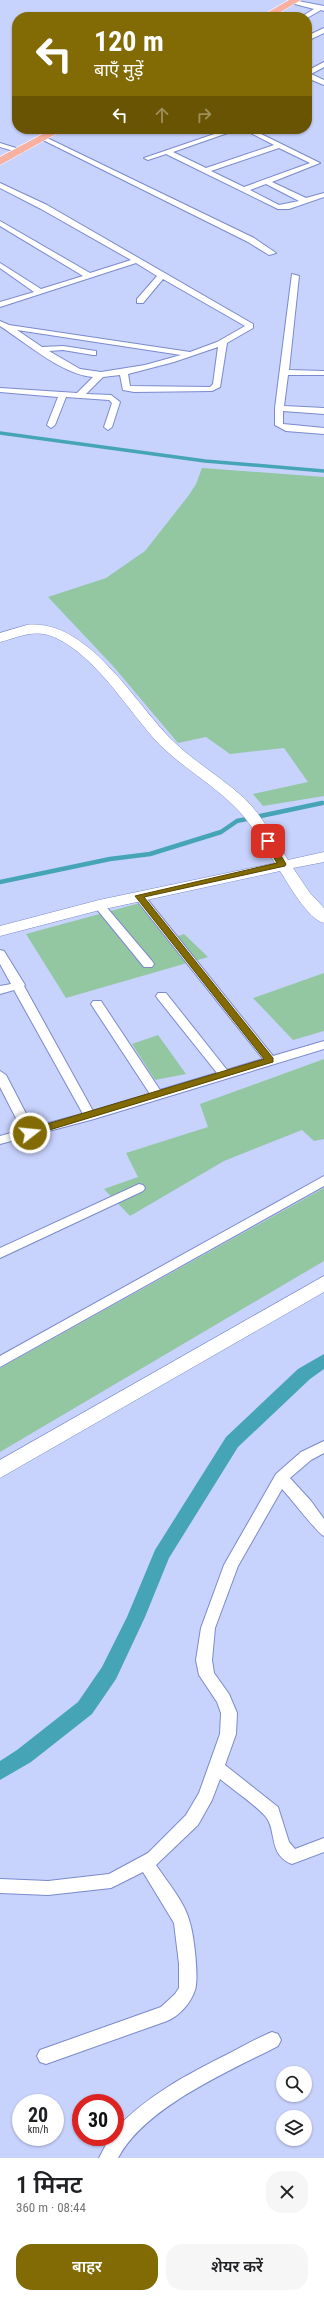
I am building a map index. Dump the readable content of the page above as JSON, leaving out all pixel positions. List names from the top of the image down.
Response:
{
  "page": {
    "turn": ["120 m", "बाएँ मुड़ें"],
    "speed": "20 km/h",
    "limit": "30",
    "heading": ["1 मिनट", "360 m · 08:44"],
    "buttons": ["बाहर", "शेयर करें"]
  }
}
